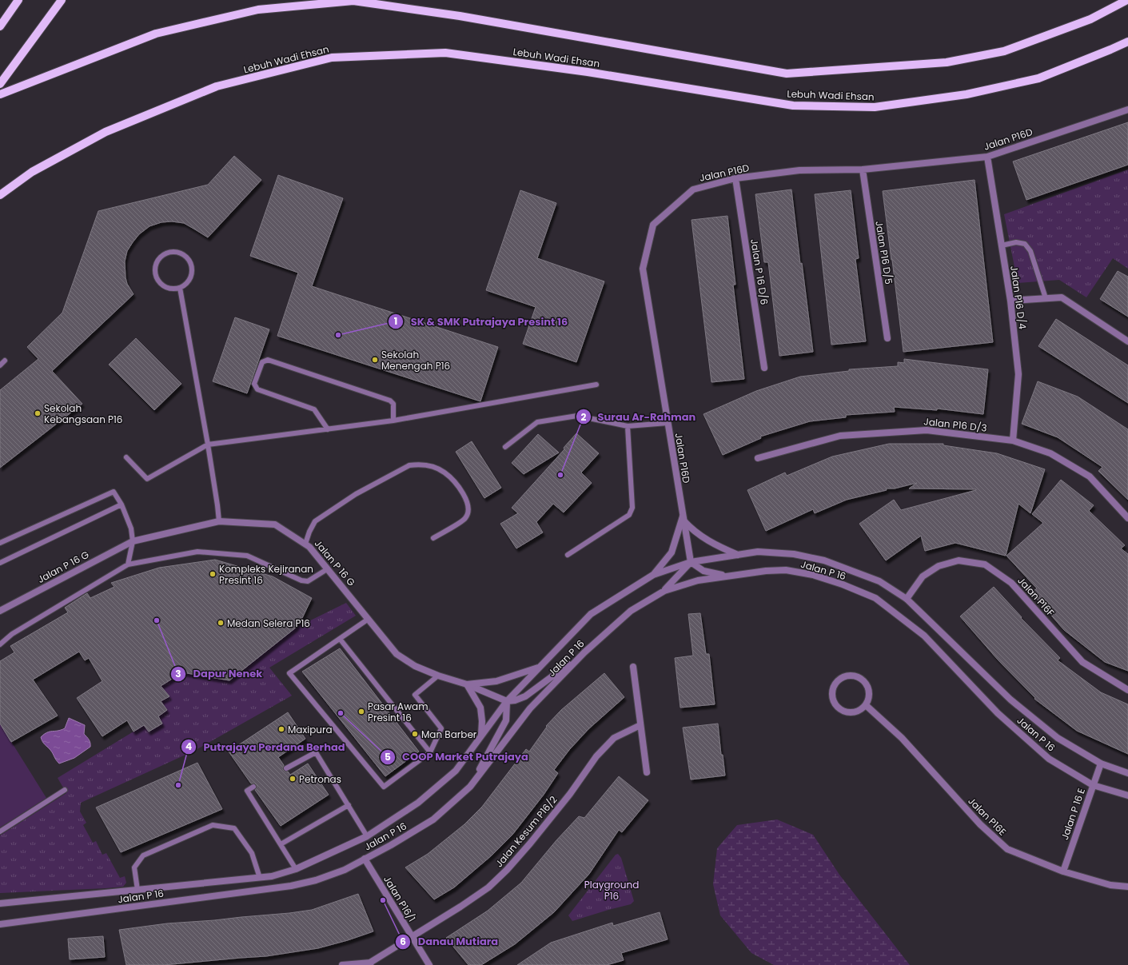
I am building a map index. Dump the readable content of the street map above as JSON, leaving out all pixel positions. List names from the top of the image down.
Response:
{
  "streets": {
    "main road": ["Lebuh Wadi Ehsan"],
    "street": [
      "Jalan P16D",
      "Jalan P16 D/5",
      "Jalan P 16 D/6",
      "Jalan P16 D/4",
      "Jalan P16 D/3",
      "Jalan P 16 G",
      "Jalan P 16",
      "Jalan P16F",
      "Jalan P 16 E",
      "Jalan P16E",
      "Jalan Kesum P16/2",
      "Jalan P16/1"
    ]
  },
  "crossings": [
    ["Jalan P16D", "Jalan P16 D/5"],
    ["Jalan P16D", "Jalan P 16 D/6"],
    ["Jalan P16D", "Jalan P16 D/4"],
    ["Jalan P16D", "Jalan P 16"],
    ["Jalan P16 D/4", "Jalan P16 D/3"],
    ["Jalan P 16 G", "Jalan P 16"],
    ["Jalan P 16", "Jalan P16F"],
    ["Jalan P 16", "Jalan P 16 E"],
    ["Jalan P 16", "Jalan P16/1"],
    ["Jalan P 16 E", "Jalan P16E"],
    ["Jalan Kesum P16/2", "Jalan P16/1"]
  ],
  "parks": ["Playground P16"],
  "places": [
    "SK & SMK Putrajaya Presint 16",
    "Sekolah Menengah P16",
    "Sekolah Kebangsaan P16",
    "Surau Ar-Rahman",
    "Kompleks Kejiranan Presint 16",
    "Dapur Nenek",
    "Medan Selera P16",
    "Pasar Awam Presint 16",
    "COOP Market Putrajaya",
    "Maxipura",
    "Man Barber",
    "Petronas",
    "Putrajaya Perdana Berhad",
    "Danau Mutiara"
  ]
}
